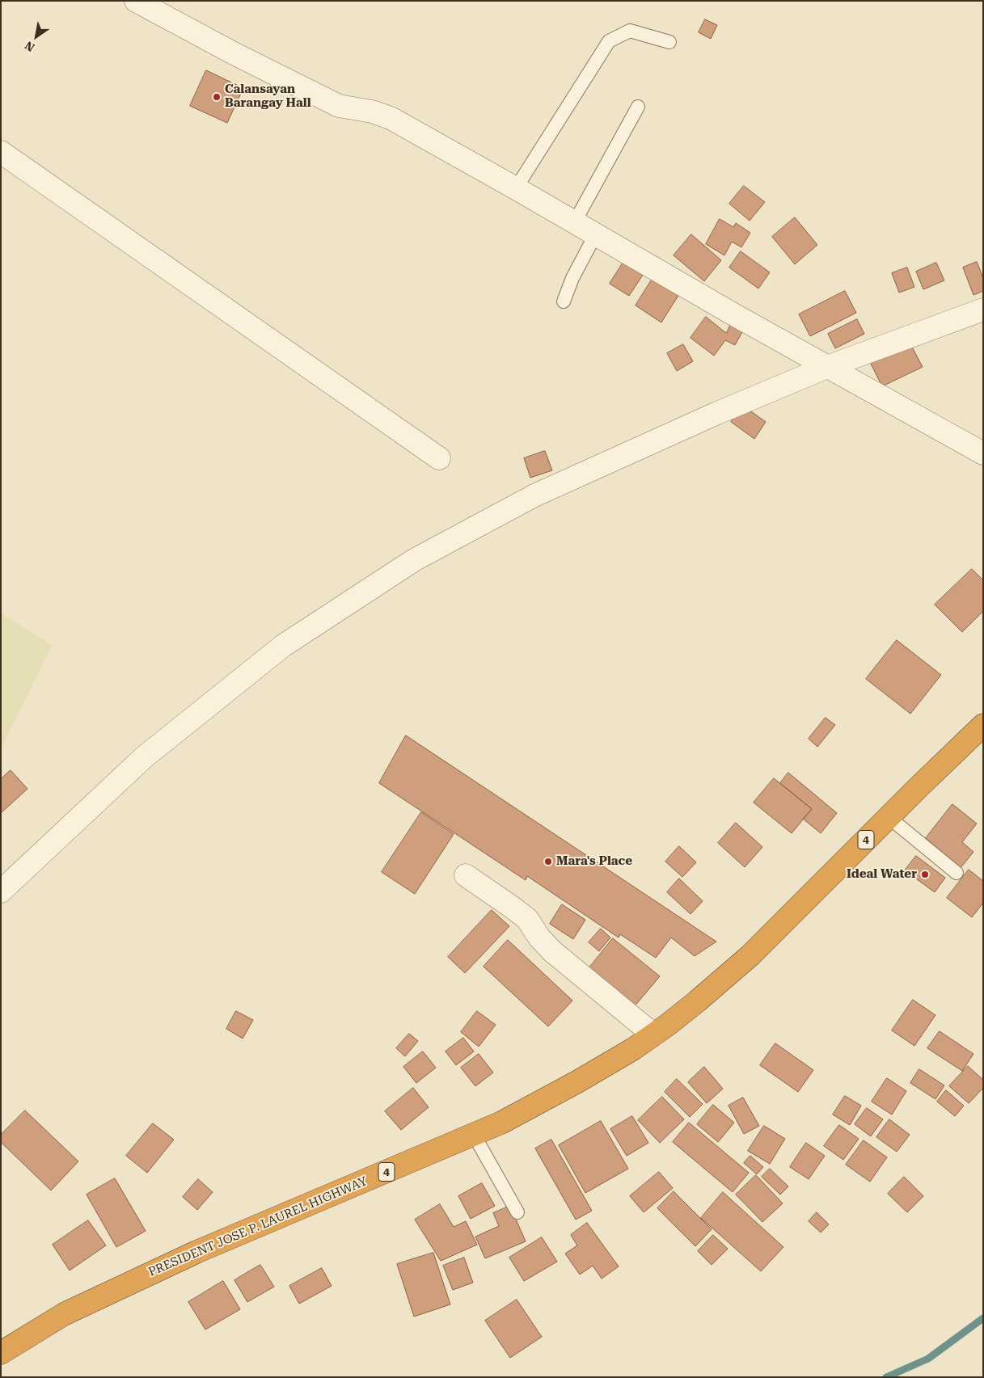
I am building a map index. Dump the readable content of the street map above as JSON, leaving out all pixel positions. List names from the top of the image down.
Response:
{
  "streets": {
    "highway": ["4", "PRESIDENT JOSE P. LAUREL HIGHWAY"]
  },
  "places": ["Calansayan Barangay Hall", "Mara's Place", "Ideal Water"],
  "north": "bottom left"
}
